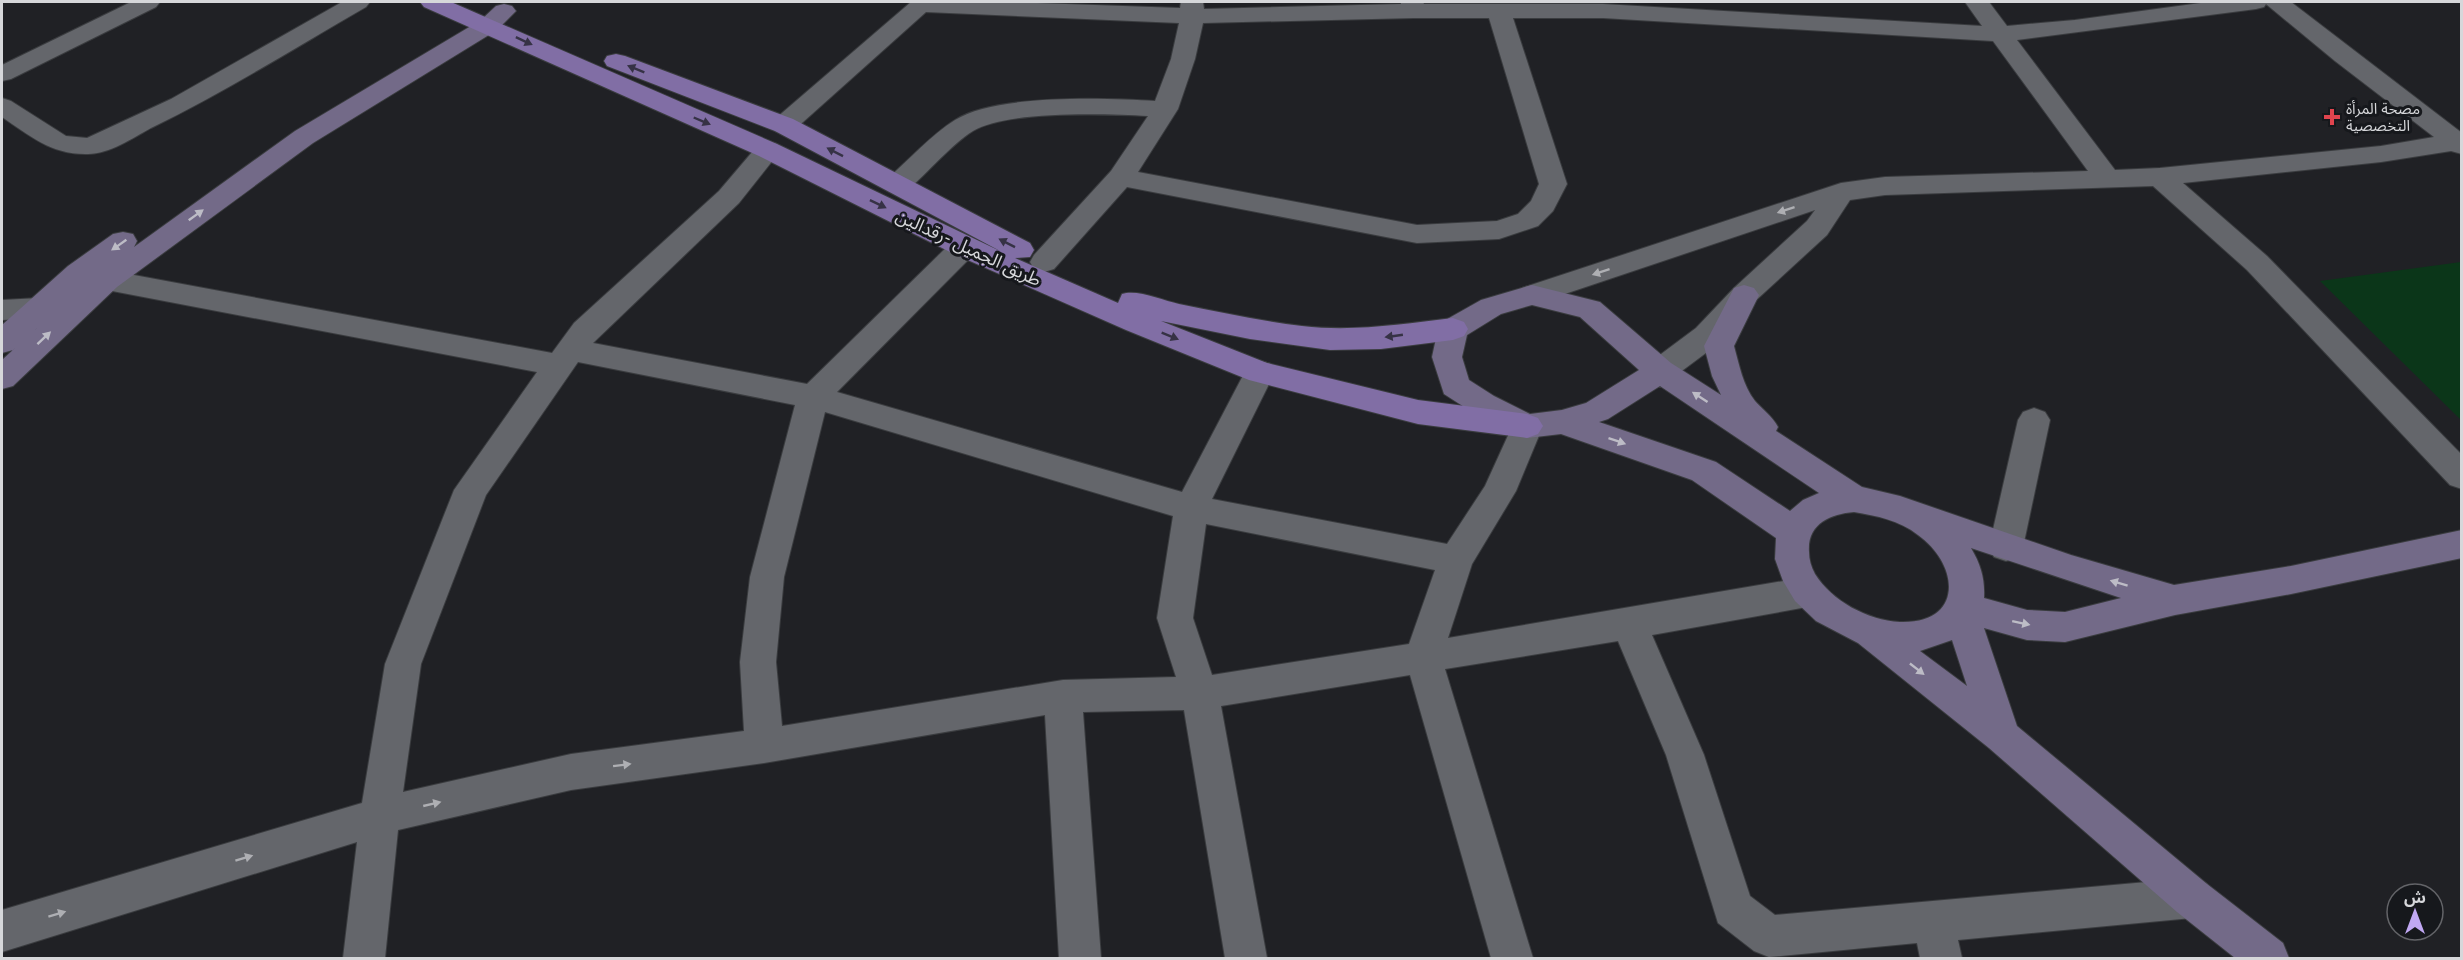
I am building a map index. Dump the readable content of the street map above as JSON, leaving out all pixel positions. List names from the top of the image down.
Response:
{
  "streets": {
    "main road": ["طريق الجميل -رقدالين"]
  },
  "places": {
    "health": ["مصحة المرأة التخصصية"]
  },
  "north": "top"
}
